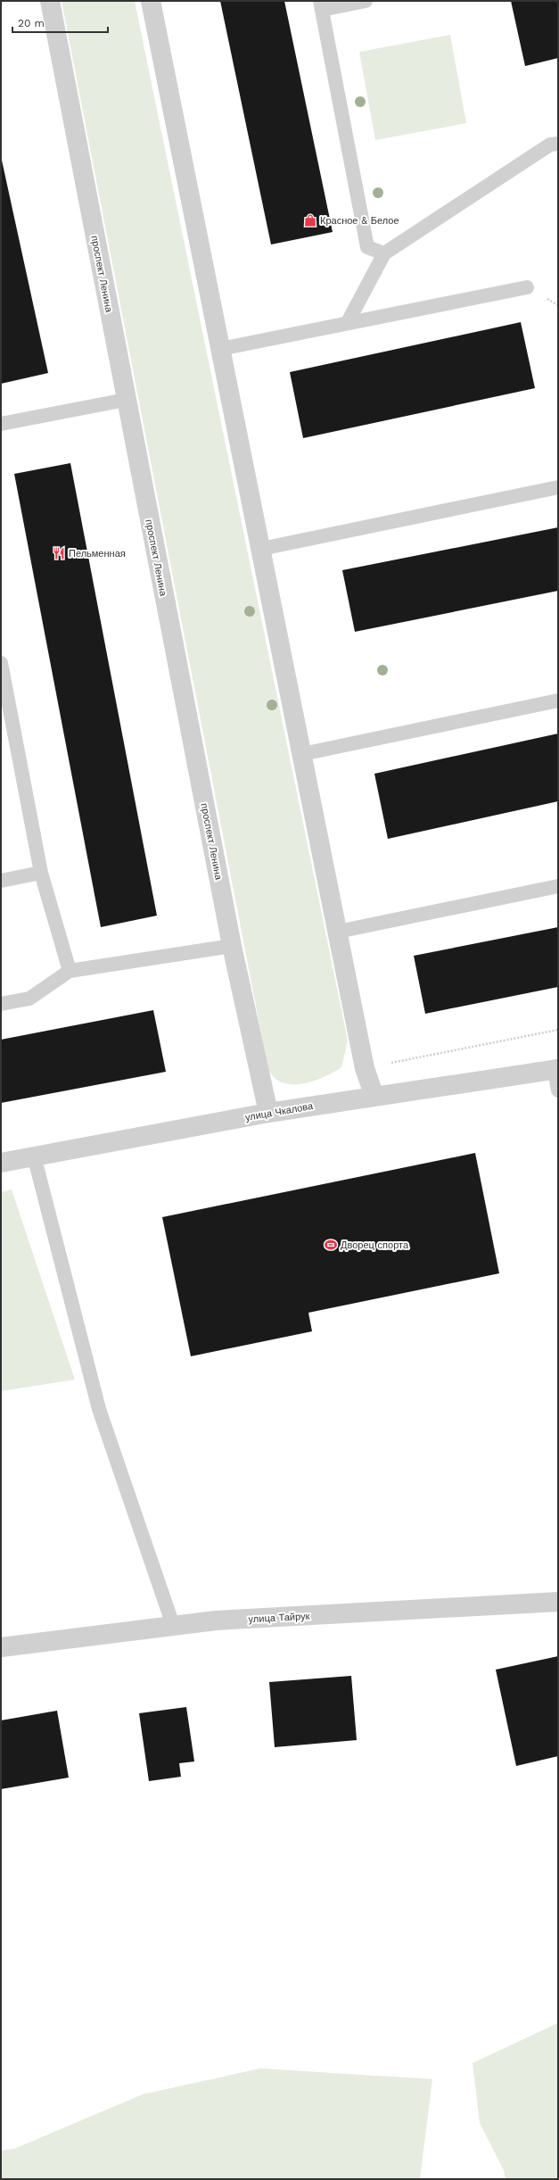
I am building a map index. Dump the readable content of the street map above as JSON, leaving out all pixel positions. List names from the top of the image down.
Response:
{
  "streets": {
    "street": ["проспект Ленина", "улица Чкалова", "улица Тайрук"]
  },
  "crossings": [
    ["проспект Ленина", "улица Чкалова"]
  ],
  "places": {
    "shop": ["Красное & Белое"],
    "restaurant": ["Пельменная"],
    "sports": ["Дворец спорта"]
  },
  "scale_bar": "20 m"
}
